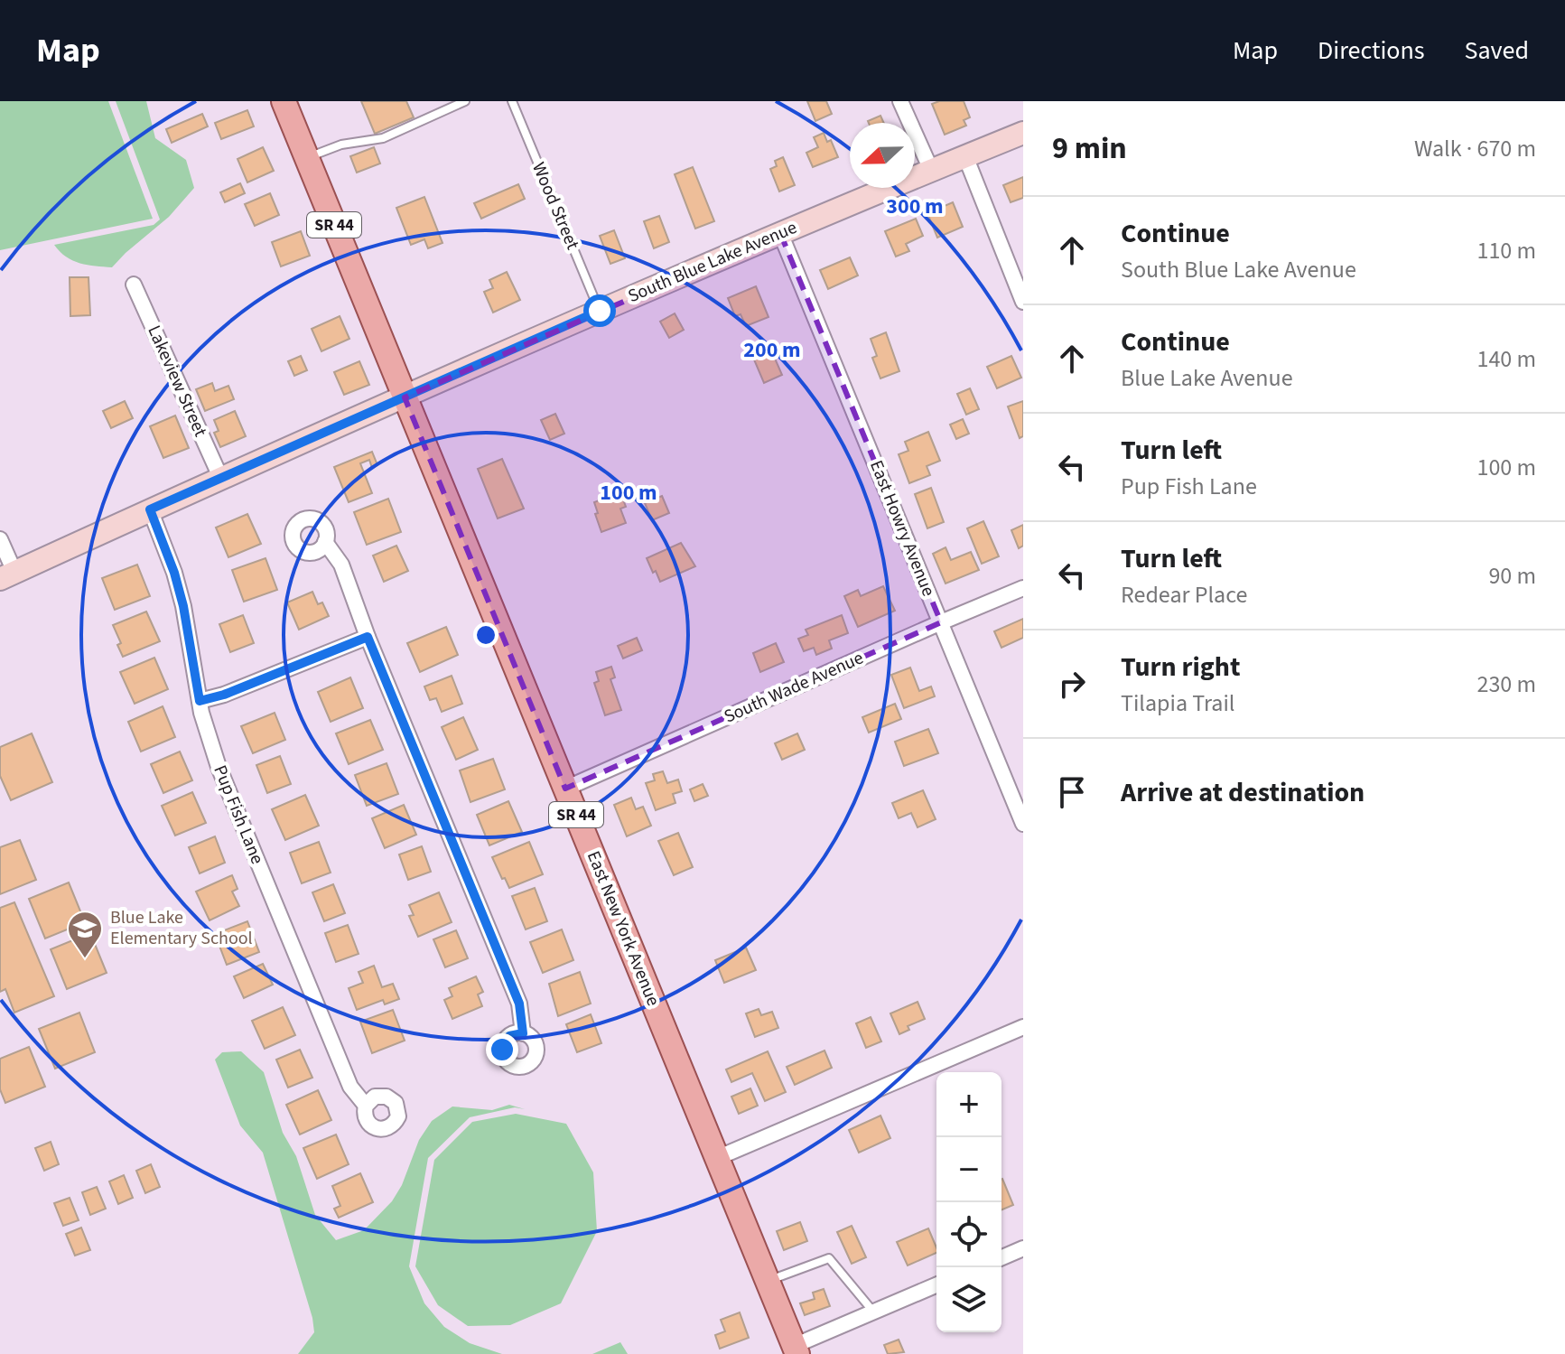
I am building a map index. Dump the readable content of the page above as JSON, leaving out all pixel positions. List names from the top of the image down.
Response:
{
  "streets": {
    "main road": ["SR 44", "South Blue Lake Avenue", "East New York Avenue"],
    "street": [
      "Lakeview Street",
      "East Howry Avenue",
      "South Wade Avenue",
      "Pup Fish Lane"
    ],
    "lane": ["Wood Street"]
  },
  "crossings": [
    ["Wood Street", "South Blue Lake Avenue"],
    ["South Blue Lake Avenue", "Lakeview Street"],
    ["South Blue Lake Avenue", "East Howry Avenue"],
    ["South Blue Lake Avenue", "Pup Fish Lane"],
    ["South Blue Lake Avenue", "East New York Avenue"],
    ["East Howry Avenue", "South Wade Avenue"],
    ["South Wade Avenue", "East New York Avenue"]
  ],
  "places": {
    "school or university": ["Blue Lake Elementary School"]
  },
  "north": "left",
  "page": {
    "header": "Map",
    "nav": ["Map", "Directions", "Saved"],
    "heading": ["9 min", "Walk · 670 m"],
    "list": [
      ["Continue", "South Blue Lake Avenue", "110 m"],
      ["Continue", "Blue Lake Avenue", "140 m"],
      ["Turn left", "Pup Fish Lane", "100 m"],
      ["Turn left", "Redear Place", "90 m"],
      ["Turn right", "Tilapia Trail", "230 m"],
      "Arrive at destination"
    ],
    "map_buttons": ["+", "−"]
  },
  "rings": ["300 m", "200 m", "100 m"]
}
